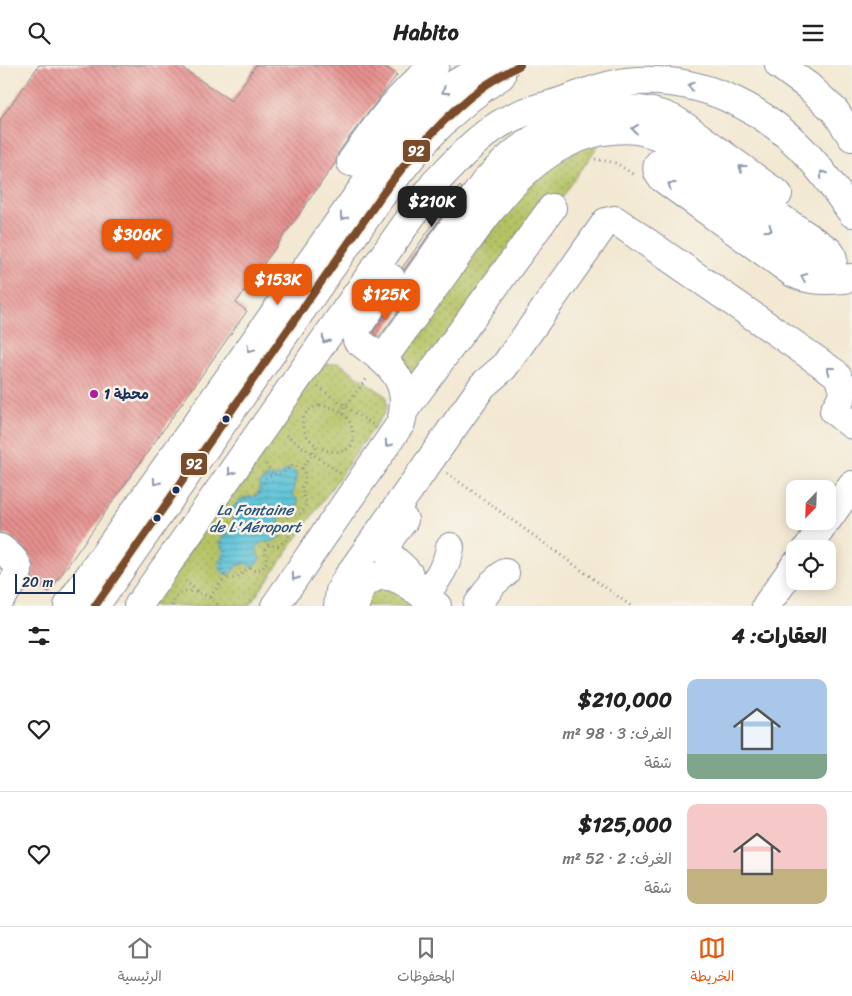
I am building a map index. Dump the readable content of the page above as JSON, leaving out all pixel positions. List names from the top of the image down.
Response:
{
  "water": ["La Fontaine de L'Aéroport"],
  "places": ["محطة 1"],
  "lines": ["transit line 92"],
  "scale_bar": "20 m",
  "north": "bottom left",
  "page": {
    "header": "Habito",
    "price": [
      "$210K",
      "$306K",
      "$153K",
      "$125K"
    ],
    "scale": "20 m",
    "heading": "العقارات: 4",
    "list": [
      {
        "name": "$210,000",
        "note": "الغرف: 3 · 98 m² · شقة"
      },
      {
        "name": "$125,000",
        "note": "الغرف: 2 · 52 m² · شقة"
      }
    ],
    "tabs": ["الخريطة", "المحفوظات", "الرئيسية"]
  }
}
